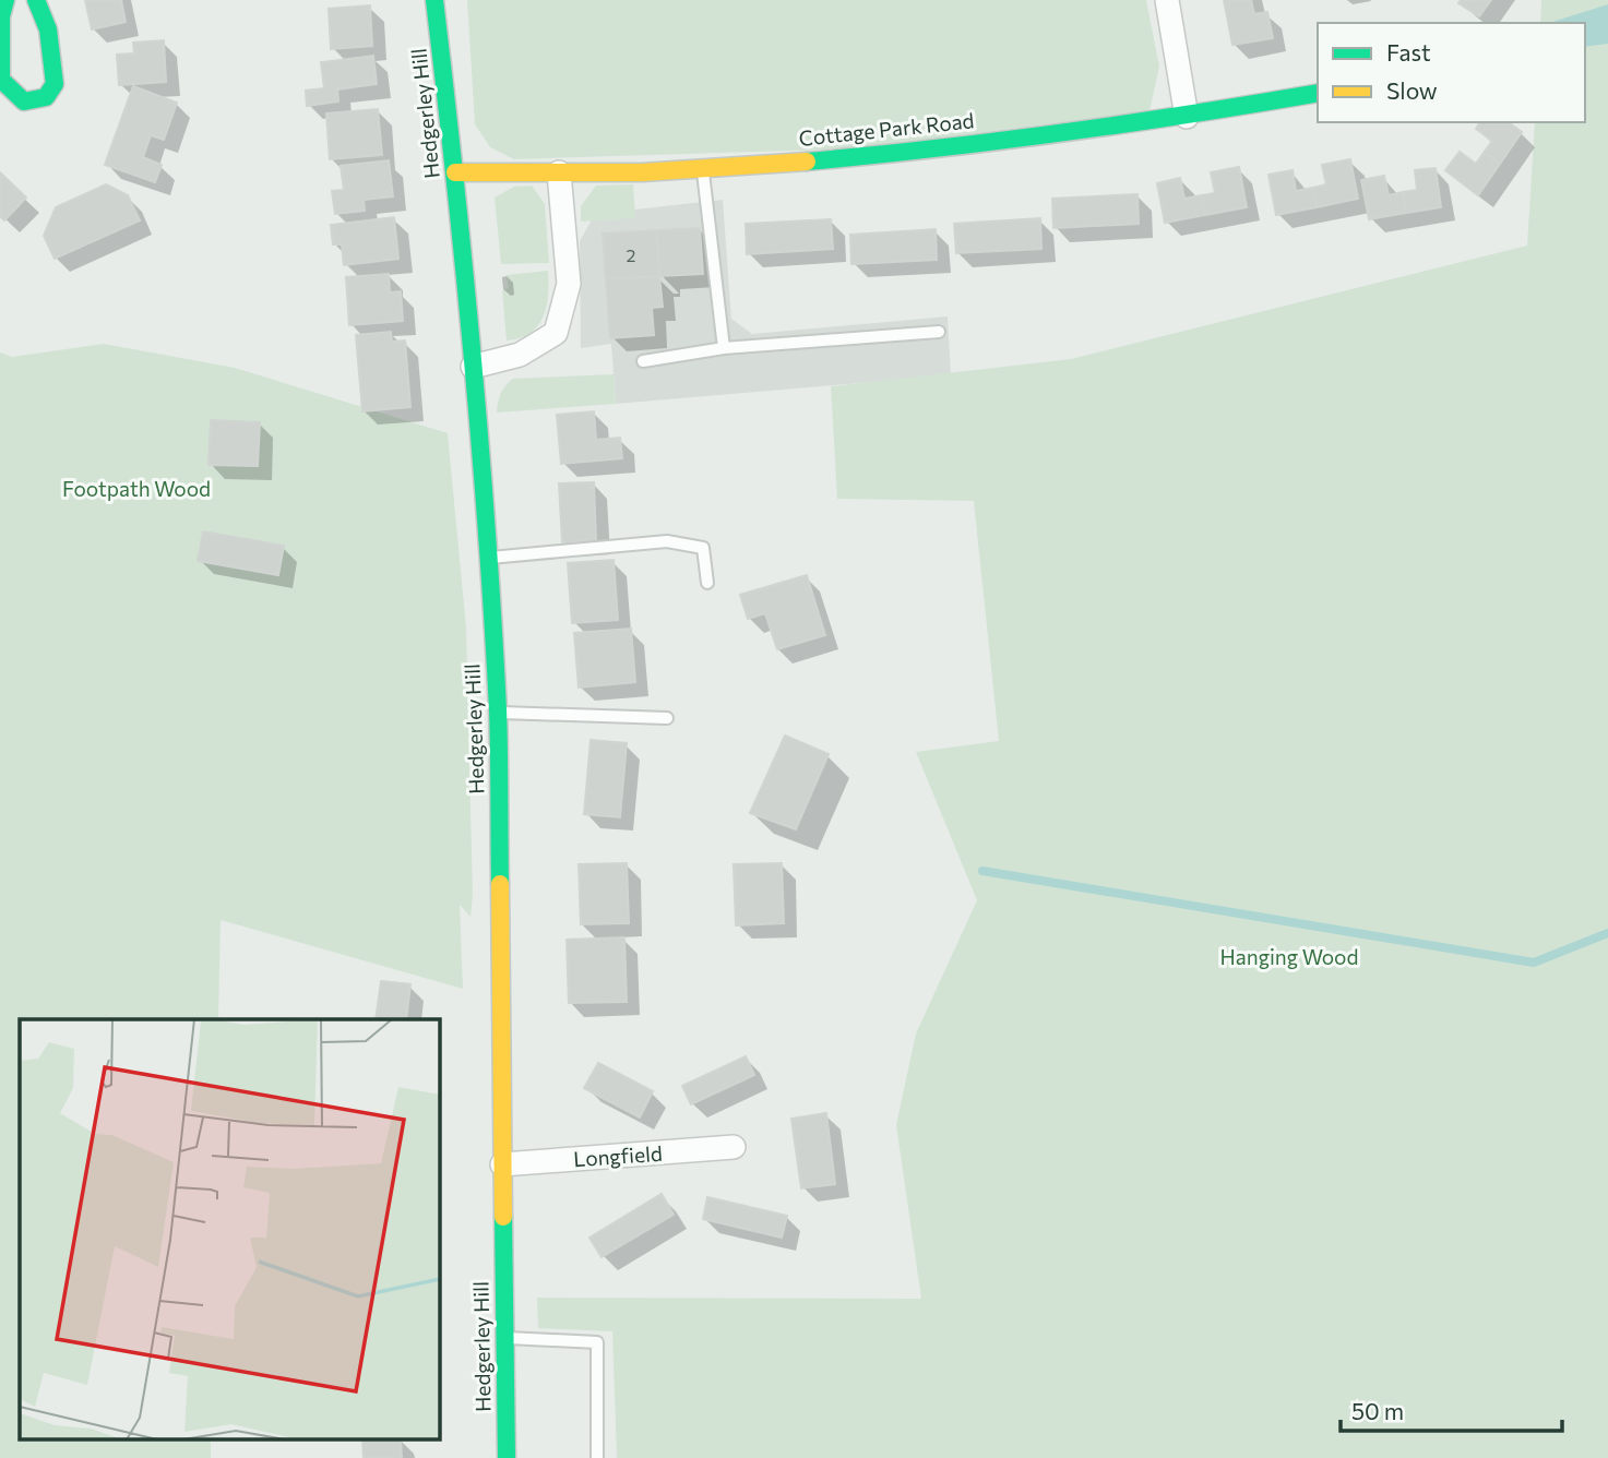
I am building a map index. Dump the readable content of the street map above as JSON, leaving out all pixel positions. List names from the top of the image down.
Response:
{
  "streets": {
    "street": ["Hedgerley Hill", "Cottage Park Road", "Longfield"]
  },
  "crossings": [
    ["Hedgerley Hill", "Cottage Park Road"],
    ["Hedgerley Hill", "Longfield"]
  ],
  "parks": ["Footpath Wood", "Hanging Wood"],
  "house_numbers": ["2"],
  "legend": ["Fast", "Slow"],
  "scale_bar": "50 m"
}
